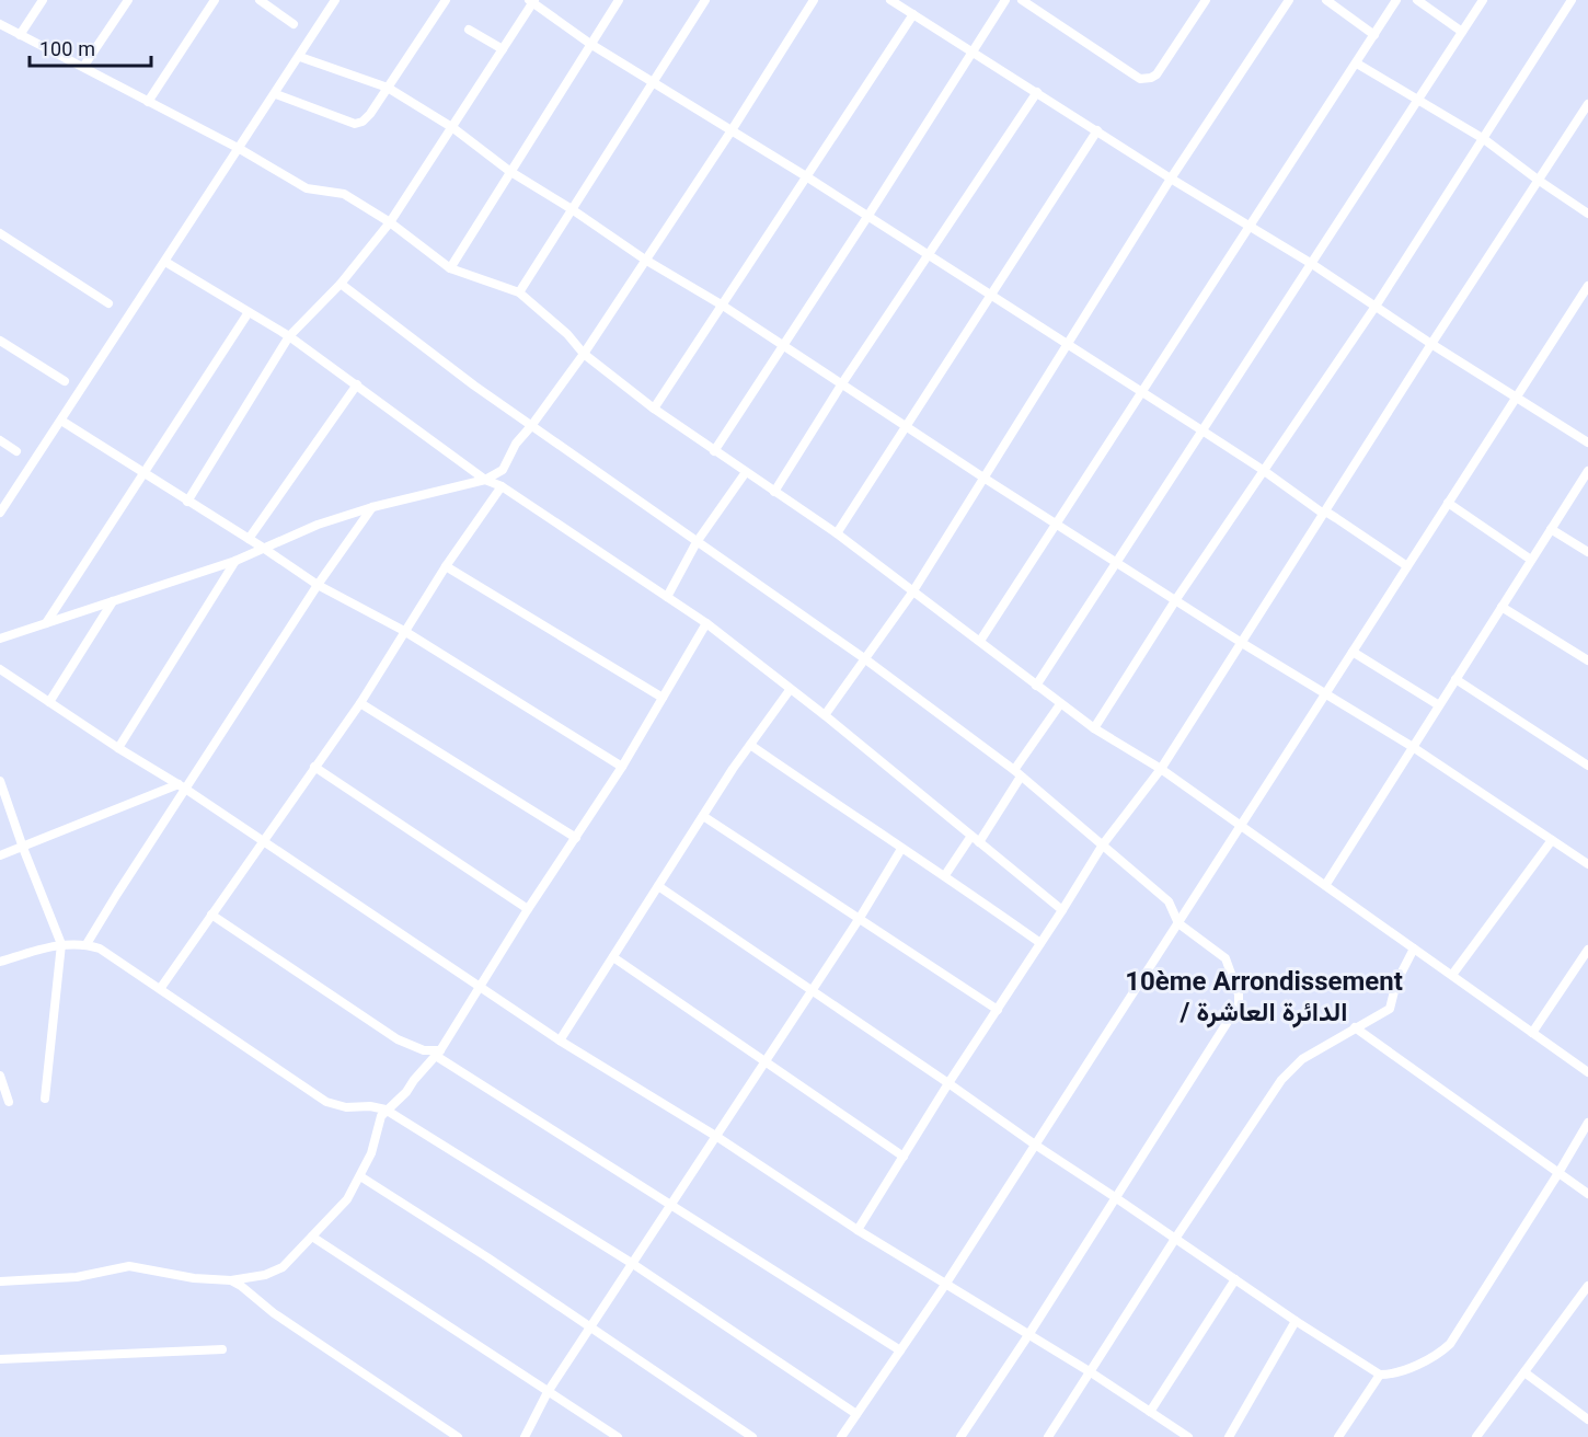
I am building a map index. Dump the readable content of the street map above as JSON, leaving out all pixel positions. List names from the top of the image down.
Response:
{
  "districts": ["10ème Arrondissement / الدائرة العاشرة"],
  "scale_bar": "100 m"
}
